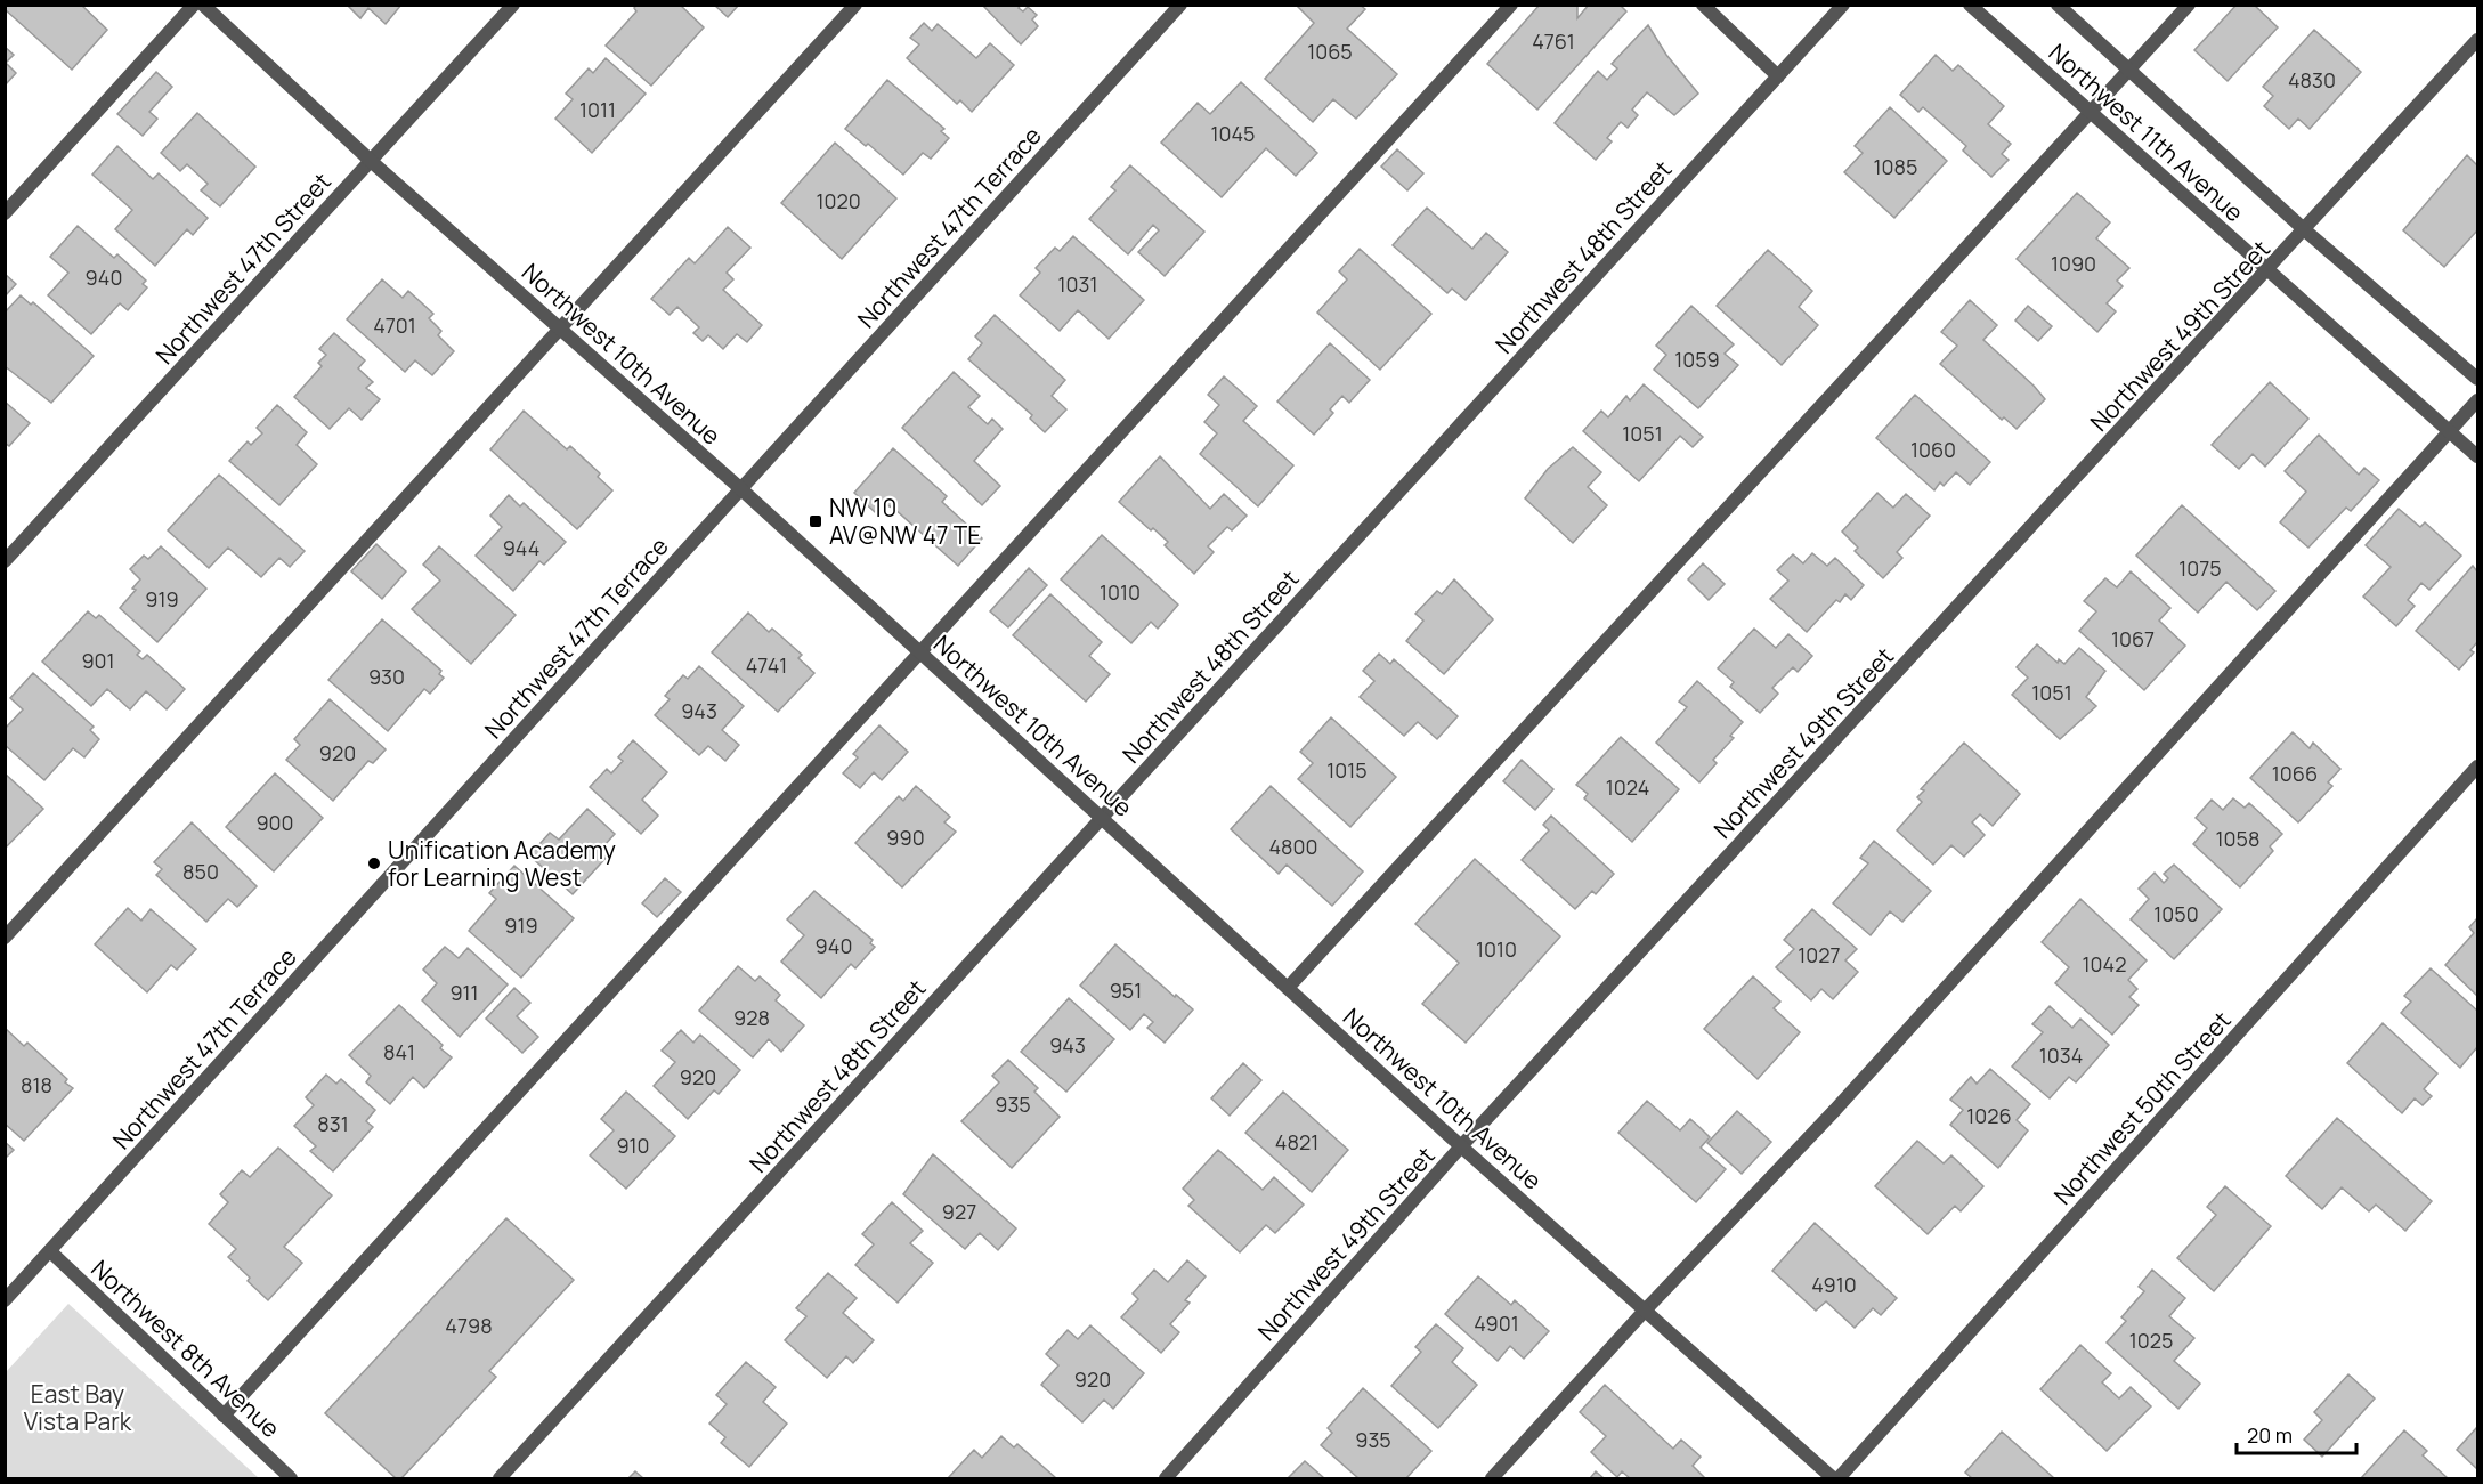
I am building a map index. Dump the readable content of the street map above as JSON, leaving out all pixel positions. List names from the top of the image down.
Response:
{
  "streets": {
    "street": [
      "Northwest 11th Avenue",
      "Northwest 47th Terrace",
      "Northwest 48th Street",
      "Northwest 47th Street",
      "Northwest 49th Street",
      "Northwest 10th Avenue",
      "Northwest 50th Street",
      "Northwest 8th Avenue"
    ]
  },
  "crossings": [
    ["Northwest 11th Avenue", "Northwest 49th Street"],
    ["Northwest 47th Terrace", "Northwest 10th Avenue"],
    ["Northwest 47th Terrace", "Northwest 8th Avenue"],
    ["Northwest 48th Street", "Northwest 10th Avenue"],
    ["Northwest 47th Street", "Northwest 10th Avenue"],
    ["Northwest 49th Street", "Northwest 10th Avenue"]
  ],
  "parks": ["East Bay Vista Park"],
  "places": {
    "transit": ["NW 10 AV@NW 47 TE"],
    "other": ["Unification Academy for Learning West"]
  },
  "house_numbers": [
    "4761",
    "1065",
    "4830",
    "1011",
    "1045",
    "1085",
    "1020",
    "1090",
    "940",
    "1031",
    "4701",
    "1059",
    "1051",
    "1060",
    "944",
    "1075",
    "1010",
    "919",
    "1067",
    "901",
    "4741",
    "930",
    "1051",
    "943",
    "920",
    "1015",
    "1066",
    "1024",
    "900",
    "990",
    "1058",
    "4800",
    "850",
    "1050",
    "919",
    "940",
    "1010",
    "1027",
    "1042",
    "951",
    "911",
    "928",
    "943",
    "841",
    "1034",
    "920",
    "818",
    "935",
    "1026",
    "831",
    "4821",
    "910",
    "927",
    "4910",
    "4901",
    "4798",
    "1025",
    "920",
    "935"
  ],
  "scale_bar": "20 m"
}
